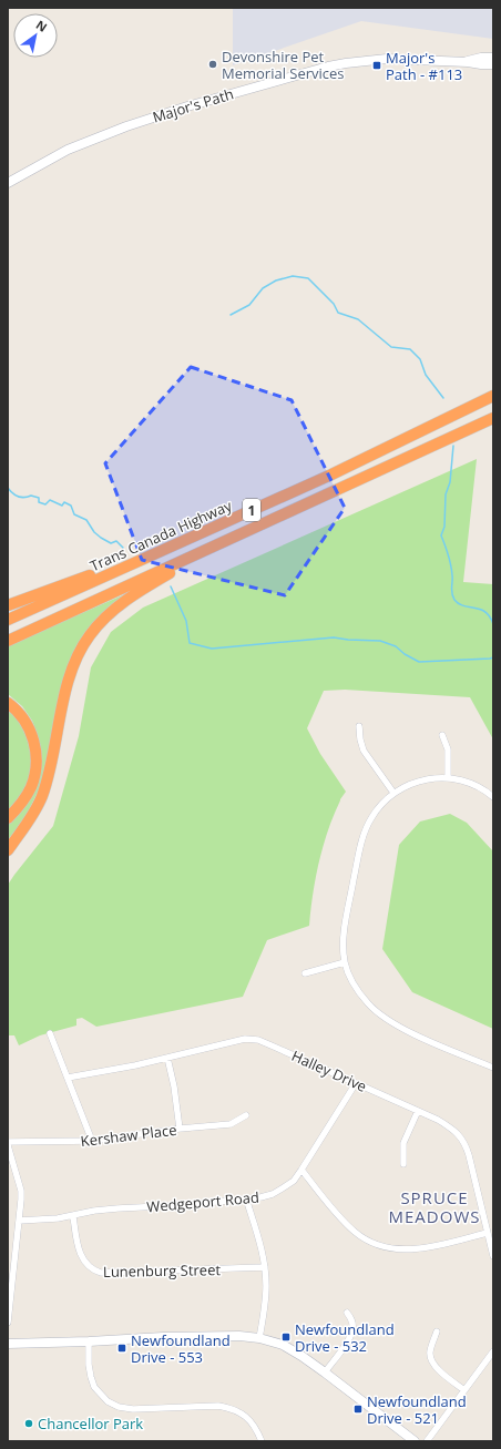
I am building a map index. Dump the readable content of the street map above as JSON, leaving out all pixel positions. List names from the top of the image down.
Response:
{
  "streets": {
    "highway": ["1", "Trans Canada Highway"],
    "street": [
      "Major's Path",
      "Halley Drive",
      "Kershaw Place",
      "Wedgeport Road",
      "Lunenburg Street"
    ]
  },
  "crossings": [
    ["Halley Drive", "Wedgeport Road"],
    ["Wedgeport Road", "Lunenburg Street"]
  ],
  "districts": ["SPRUCE MEADOWS"],
  "places": {
    "other": ["Devonshire Pet Memorial Services", "Chancellor Park"],
    "transit": [
      "Major's Path - #113",
      "Newfoundland Drive - 532",
      "Newfoundland Drive - 553",
      "Newfoundland Drive - 521"
    ]
  },
  "north": "top right"
}
